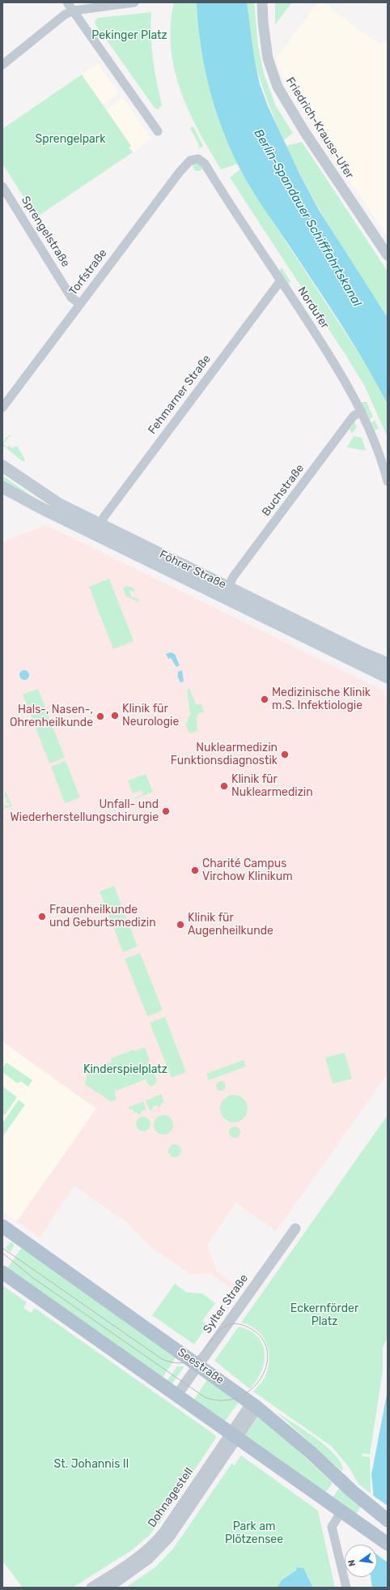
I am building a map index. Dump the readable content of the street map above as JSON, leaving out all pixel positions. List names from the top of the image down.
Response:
{
  "streets": {
    "main road": ["Föhrer Straße", "Seestraße"],
    "street": [
      "Friedrich-Krause-Ufer",
      "Sprengelstraße",
      "Torfstraße",
      "Nordufer",
      "Fehmarner Straße",
      "Buchstraße",
      "Sylter Straße",
      "Dohnagestell"
    ]
  },
  "crossings": [
    ["Sprengelstraße", "Torfstraße"],
    ["Torfstraße", "Nordufer"],
    ["Nordufer", "Fehmarner Straße"],
    ["Nordufer", "Buchstraße"],
    ["Fehmarner Straße", "Föhrer Straße"],
    ["Buchstraße", "Föhrer Straße"],
    ["Sylter Straße", "Seestraße"],
    ["Seestraße", "Dohnagestell"]
  ],
  "water": ["Berlin-Spandauer Schifffahrtskanal"],
  "parks": [
    "Pekinger Platz",
    "Sprengelpark",
    "Kinderspielplatz",
    "Eckernförder Platz",
    "St. Johannis II",
    "Park am Plötzensee"
  ],
  "places": [
    "Medizinische Klinik m.S. Infektiologie",
    "Klinik für Neurologie",
    "Hals-, Nasen-, Ohrenheilkunde",
    "Nuklearmedizin Funktionsdiagnostik",
    "Klinik für Nuklearmedizin",
    "Unfall- und Wiederherstellungschirurgie",
    "Charité Campus Virchow Klinikum",
    "Frauenheilkunde und Geburtsmedizin",
    "Klinik für Augenheilkunde"
  ],
  "north": "left"
}
